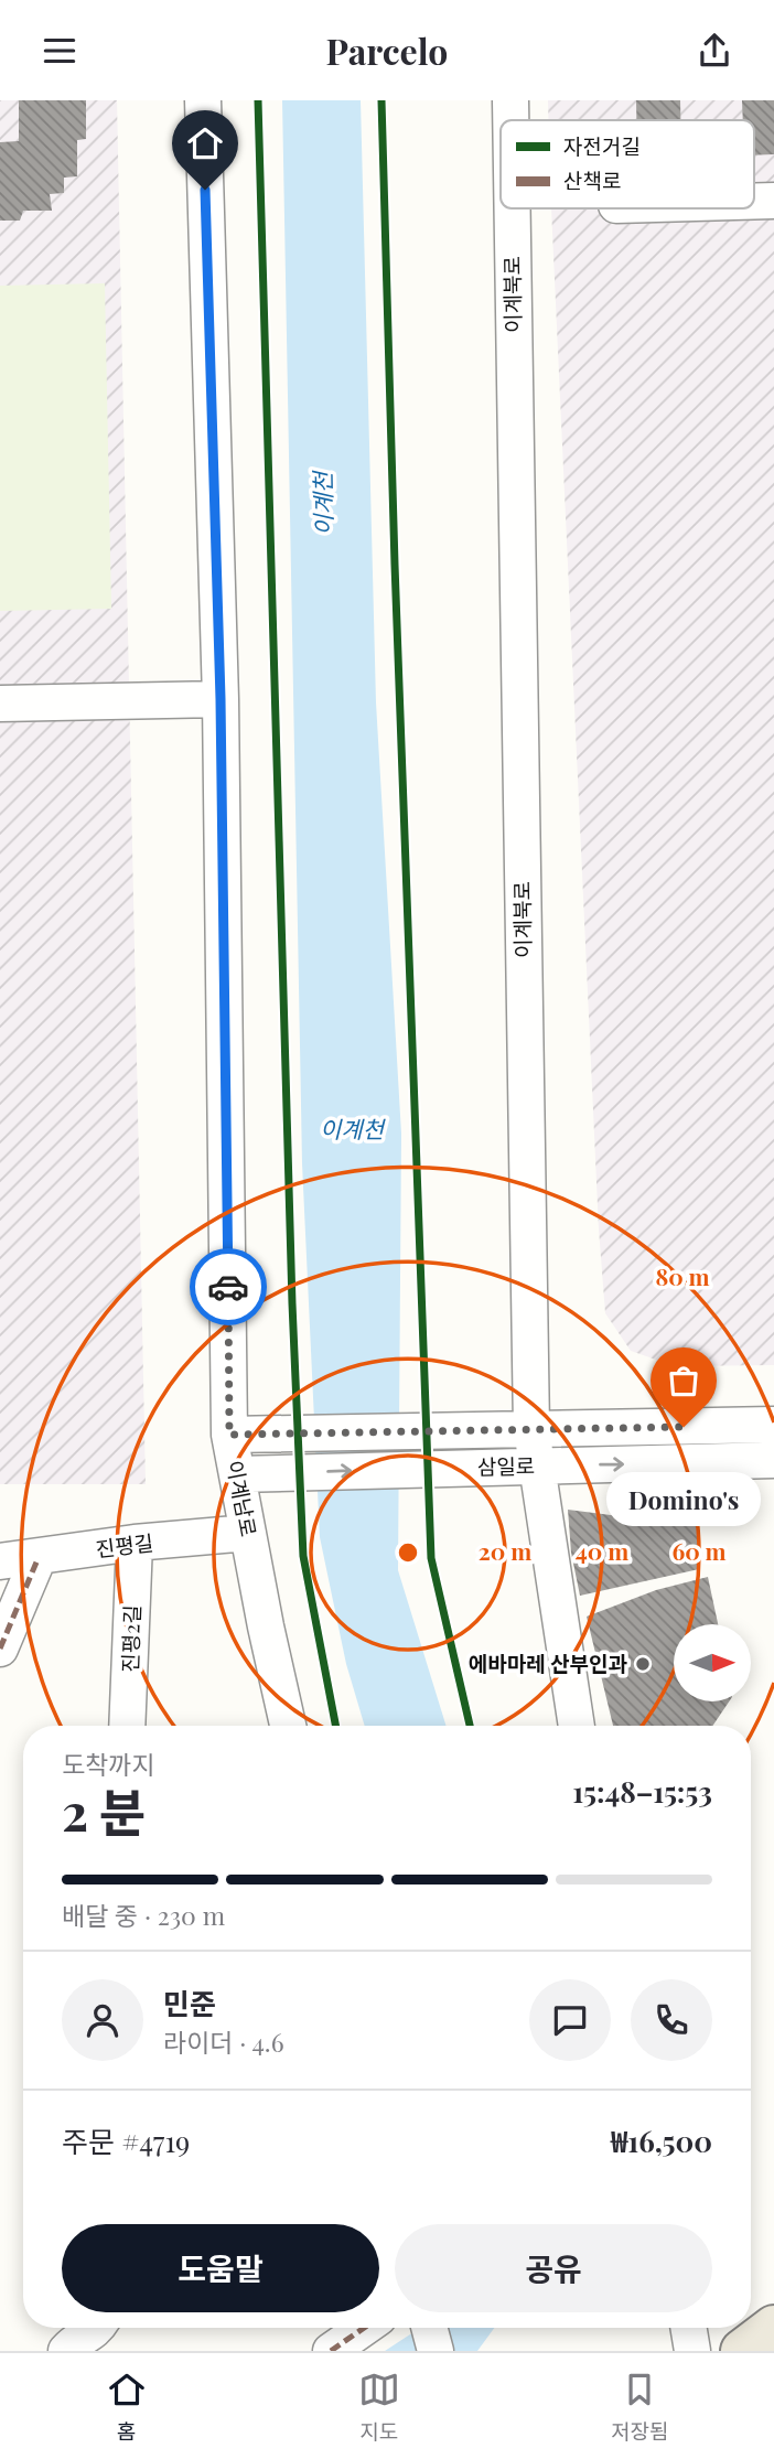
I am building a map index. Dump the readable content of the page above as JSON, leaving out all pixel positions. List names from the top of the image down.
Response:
{
  "streets": {
    "street": [
      "이계북로",
      "삼일로",
      "이계남로",
      "진평길",
      "진평2길"
    ]
  },
  "crossings": [
    ["이계북로", "삼일로"],
    ["삼일로", "이계남로"],
    ["이계남로", "진평길"],
    ["진평길", "진평2길"]
  ],
  "water": ["이계천"],
  "places": ["Domino's", "에바마레 산부인과"],
  "legend": ["자전거길", "산책로"],
  "north": "right",
  "page": {
    "header": "Parcelo",
    "bubble": "Domino's",
    "heading": ["2 분", "도착까지", "15:48–15:53"],
    "panel": [
      "민준",
      "라이더 · 4.6",
      "주문 #4719",
      "₩16,500"
    ],
    "bar": "배달 중 · 230 m",
    "buttons": ["도움말", "공유"],
    "tabs": ["홈", "지도", "저장됨"]
  },
  "rings": [
    "80 m",
    "20 m",
    "40 m",
    "60 m"
  ]
}
